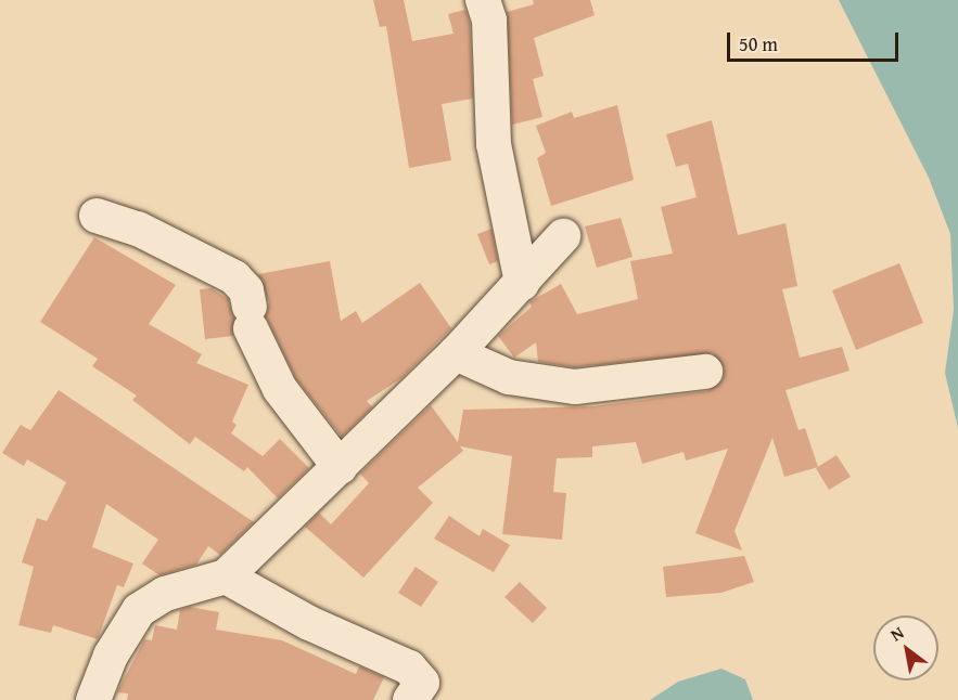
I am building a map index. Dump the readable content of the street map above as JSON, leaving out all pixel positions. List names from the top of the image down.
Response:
{
  "scale_bar": "50 m",
  "north": "top left"
}
